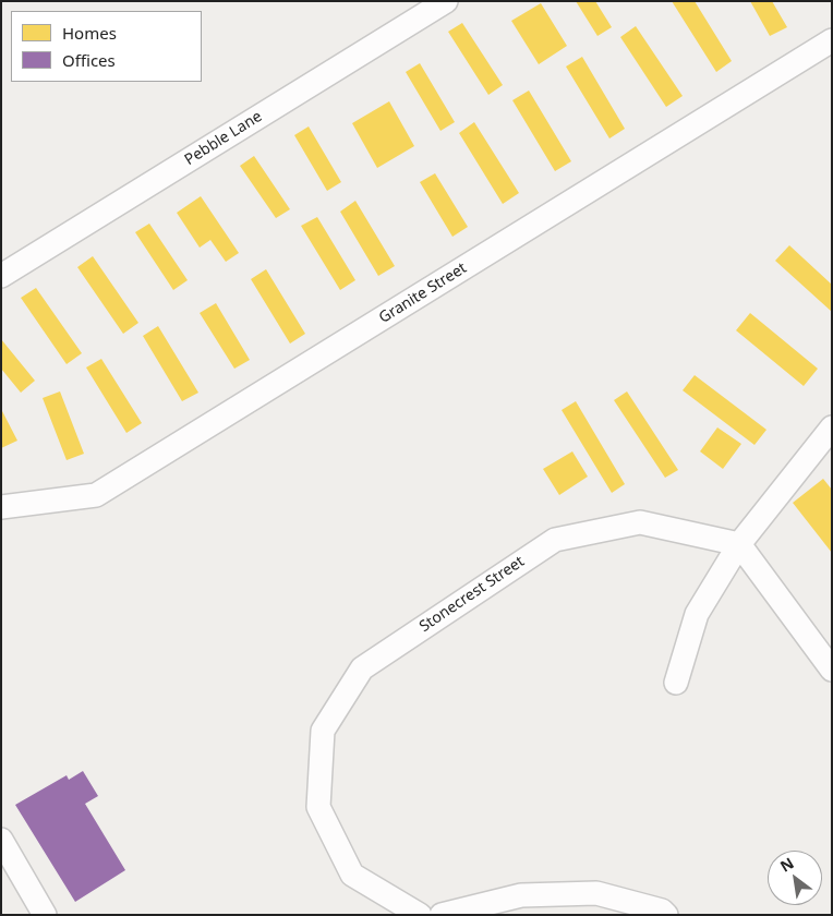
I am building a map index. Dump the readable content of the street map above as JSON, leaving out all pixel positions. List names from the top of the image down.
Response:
{
  "streets": {
    "street": ["Pebble Lane", "Granite Street", "Stonecrest Street"]
  },
  "legend": ["Homes", "Offices"],
  "north": "top left"
}
